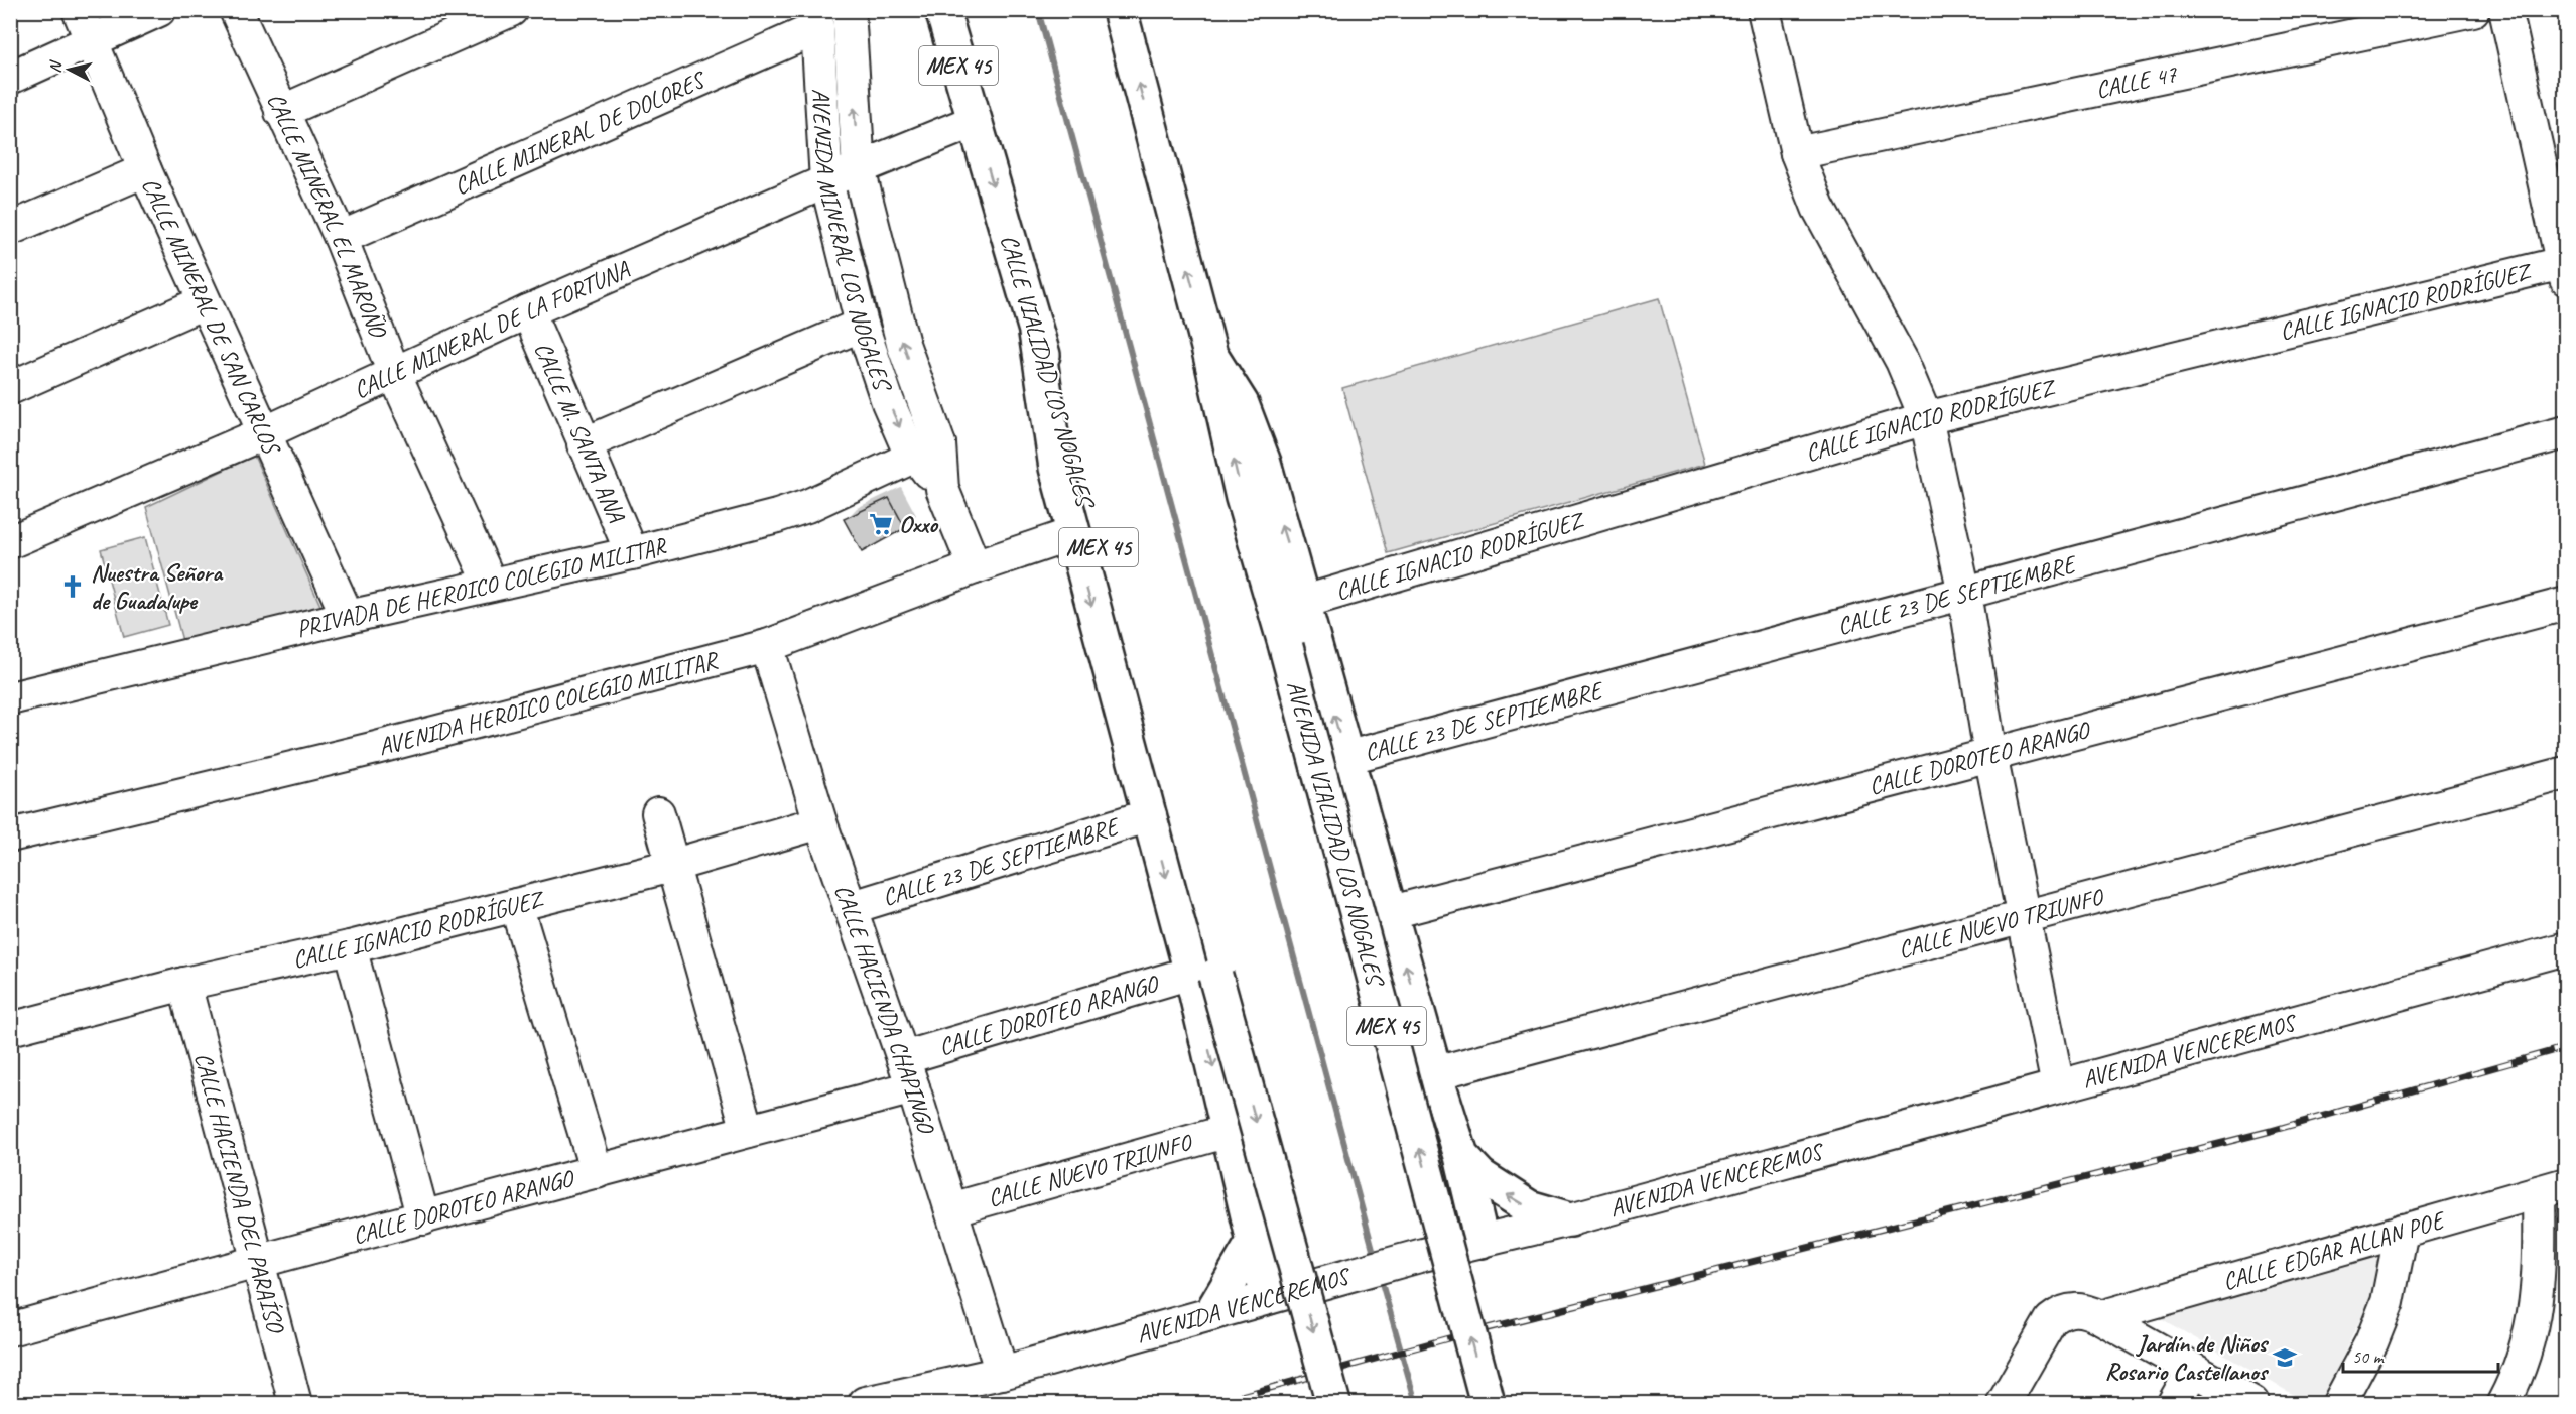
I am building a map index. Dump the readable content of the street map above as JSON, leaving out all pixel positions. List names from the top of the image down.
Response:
{
  "streets": {
    "highway": ["MEX 45", "CALLE VIALIDAD LOS NOGALES", "AVENIDA VIALIDAD LOS NOGALES"],
    "street": [
      "CALLE 47",
      "CALLE MINERAL DE DOLORES",
      "CALLE MINERAL EL MAROÑO",
      "AVENIDA MINERAL LOS NOGALES",
      "CALLE IGNACIO RODRÍGUEZ",
      "CALLE MINERAL DE SAN CARLOS",
      "CALLE MINERAL DE LA FORTUNA",
      "CALLE M. SANTA ANA",
      "PRIVADA DE HEROICO COLEGIO MILITAR",
      "CALLE 23 DE SEPTIEMBRE",
      "AVENIDA HEROICO COLEGIO MILITAR",
      "CALLE DOROTEO ARANGO",
      "CALLE NUEVO TRIUNFO",
      "CALLE HACIENDA CHAPINGO",
      "AVENIDA VENCEREMOS",
      "CALLE HACIENDA DEL PARAÍSO",
      "CALLE EDGAR ALLAN POE"
    ]
  },
  "crossings": [
    ["MEX 45", "CALLE VIALIDAD LOS NOGALES"],
    ["MEX 45", "CALLE DOROTEO ARANGO"],
    ["MEX 45", "AVENIDA VIALIDAD LOS NOGALES"],
    ["CALLE MINERAL DE DOLORES", "CALLE MINERAL EL MAROÑO"],
    ["CALLE MINERAL DE DOLORES", "AVENIDA MINERAL LOS NOGALES"],
    ["CALLE MINERAL EL MAROÑO", "CALLE MINERAL DE LA FORTUNA"],
    ["CALLE MINERAL EL MAROÑO", "PRIVADA DE HEROICO COLEGIO MILITAR"],
    ["AVENIDA MINERAL LOS NOGALES", "CALLE MINERAL DE LA FORTUNA"],
    ["AVENIDA MINERAL LOS NOGALES", "PRIVADA DE HEROICO COLEGIO MILITAR"],
    ["CALLE IGNACIO RODRÍGUEZ", "CALLE HACIENDA CHAPINGO"],
    ["CALLE IGNACIO RODRÍGUEZ", "CALLE HACIENDA DEL PARAÍSO"],
    ["CALLE MINERAL DE SAN CARLOS", "CALLE MINERAL DE LA FORTUNA"],
    ["CALLE MINERAL DE SAN CARLOS", "PRIVADA DE HEROICO COLEGIO MILITAR"],
    ["CALLE MINERAL DE LA FORTUNA", "CALLE VIALIDAD LOS NOGALES"],
    ["CALLE MINERAL DE LA FORTUNA", "CALLE M. SANTA ANA"],
    ["CALLE VIALIDAD LOS NOGALES", "CALLE DOROTEO ARANGO"],
    ["CALLE M. SANTA ANA", "PRIVADA DE HEROICO COLEGIO MILITAR"],
    ["CALLE 23 DE SEPTIEMBRE", "CALLE HACIENDA CHAPINGO"],
    ["AVENIDA HEROICO COLEGIO MILITAR", "CALLE HACIENDA CHAPINGO"],
    ["CALLE DOROTEO ARANGO", "CALLE HACIENDA CHAPINGO"],
    ["CALLE DOROTEO ARANGO", "CALLE HACIENDA DEL PARAÍSO"],
    ["CALLE NUEVO TRIUNFO", "CALLE HACIENDA CHAPINGO"],
    ["CALLE HACIENDA CHAPINGO", "AVENIDA VENCEREMOS"]
  ],
  "places": {
    "supermarket": ["Oxxo"],
    "church": ["Nuestra Señora de Guadalupe"],
    "school or university": ["Jardín de Niños Rosario Castellanos"]
  },
  "scale_bar": "50 m",
  "north": "left"
}
